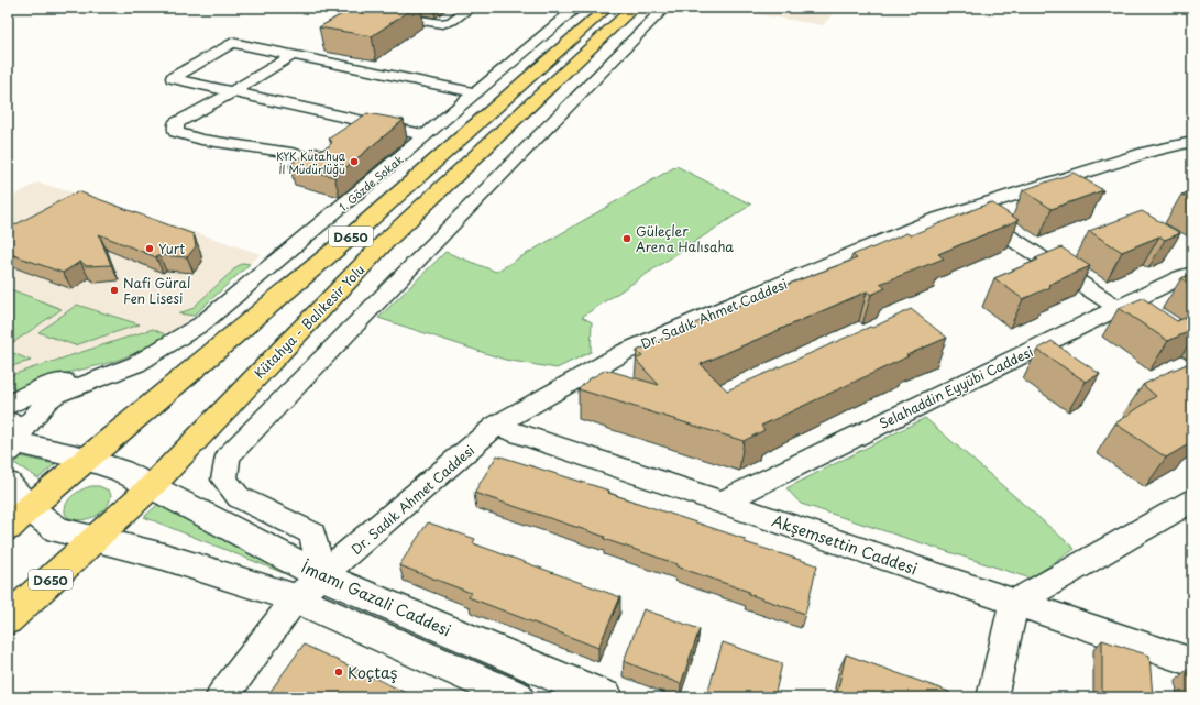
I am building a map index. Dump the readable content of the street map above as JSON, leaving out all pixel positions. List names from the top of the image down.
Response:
{
  "streets": {
    "highway": ["D650", "Kütahya - Balıkesir Yolu"],
    "main road": ["İmamı Gazali Caddesi"],
    "street": [
      "1. Gözde Sokak",
      "Dr. Sadık Ahmet Caddesi",
      "Selahaddin Eyyübi Caddesi",
      "Akşemsettin Caddesi"
    ]
  },
  "crossings": [
    ["D650", "İmamı Gazali Caddesi"],
    ["Dr. Sadık Ahmet Caddesi", "Akşemsettin Caddesi"],
    ["Dr. Sadık Ahmet Caddesi", "İmamı Gazali Caddesi"],
    ["Kütahya - Balıkesir Yolu", "İmamı Gazali Caddesi"],
    ["Selahaddin Eyyübi Caddesi", "Akşemsettin Caddesi"]
  ],
  "places": [
    "KYK Kütahya İl Müdürlüğü",
    "Güleçler Arena Halısaha",
    "Yurt",
    "Nafi Güral Fen Lisesi",
    "Koçtaş"
  ]
}
